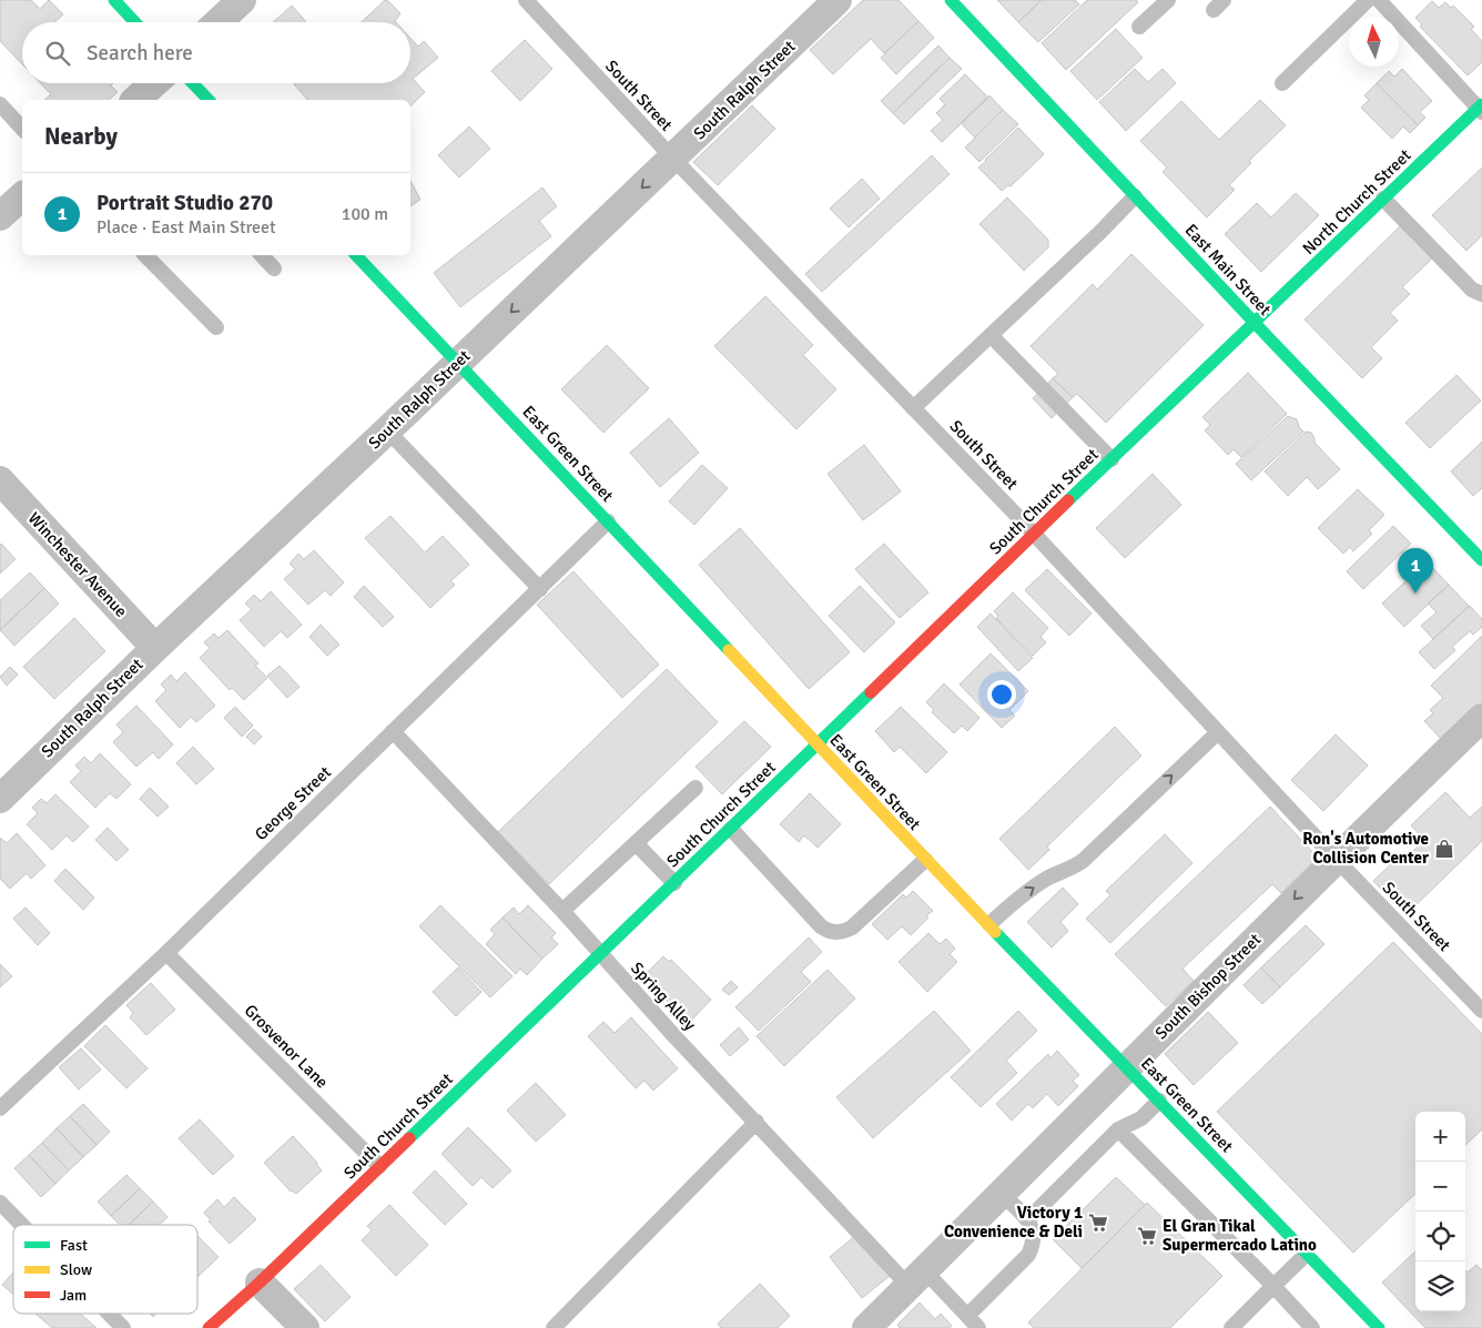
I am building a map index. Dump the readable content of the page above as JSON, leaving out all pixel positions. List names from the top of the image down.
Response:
{
  "streets": {
    "street": [
      "South Ralph Street",
      "North Church Street",
      "East Main Street",
      "East Green Street",
      "South Church Street",
      "Winchester Avenue",
      "South Bishop Street"
    ],
    "lane": [
      "South Street",
      "George Street",
      "Spring Alley",
      "Grosvenor Lane"
    ]
  },
  "crossings": [
    ["South Ralph Street", "South Street"],
    ["South Ralph Street", "East Green Street"],
    ["South Ralph Street", "Winchester Avenue"],
    ["South Street", "South Church Street"],
    ["South Street", "South Bishop Street"],
    ["North Church Street", "East Main Street"],
    ["North Church Street", "South Church Street"],
    ["East Main Street", "South Church Street"],
    ["East Green Street", "South Church Street"],
    ["East Green Street", "George Street"],
    ["East Green Street", "South Bishop Street"],
    ["South Church Street", "Spring Alley"],
    ["South Church Street", "Grosvenor Lane"],
    ["George Street", "Spring Alley"],
    ["George Street", "Grosvenor Lane"],
    ["South Bishop Street", "Spring Alley"]
  ],
  "places": {
    "shop": ["Ron's Automotive Collision Center"],
    "supermarket": ["Victory 1 Convenience & Deli", "El Gran Tikal Supermercado Latino"]
  },
  "legend": ["Fast", "Slow", "Jam"],
  "north": "top",
  "page": {
    "search": "Search here",
    "heading": "Nearby",
    "list": [
      {
        "mark": "1",
        "name": "Portrait Studio 270",
        "note": "Place · East Main Street",
        "value": "100 m"
      }
    ],
    "pins": "1",
    "map_buttons": ["+", "−"]
  }
}
